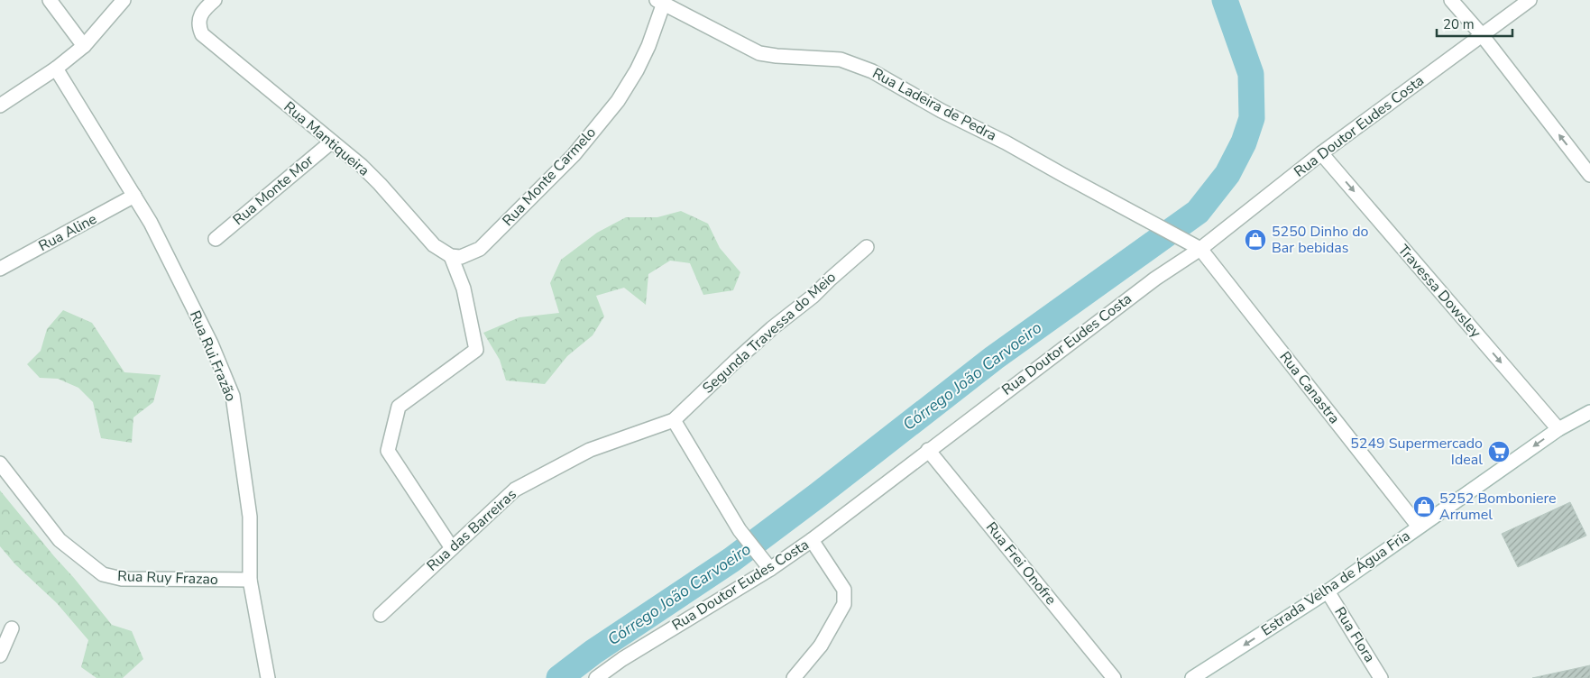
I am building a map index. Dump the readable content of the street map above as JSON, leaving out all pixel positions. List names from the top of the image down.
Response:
{
  "streets": {
    "street": [
      "Rua Ladeira de Pedra",
      "Rua Doutor Eudes Costa",
      "Rua Mantiqueira",
      "Rua Monte Carmelo",
      "Rua Monte Mor",
      "Rua Aline",
      "Travessa Dowsley",
      "Segunda Travessa do Meio",
      "Rua Rui Frazão",
      "Rua Canastra",
      "Rua das Barreiras",
      "Rua Frei Onofre",
      "Rua Ruy Frazao",
      "Estrada Velha de Água Fria",
      "Rua Flora"
    ]
  },
  "crossings": [
    ["Rua Ladeira de Pedra", "Rua Doutor Eudes Costa"],
    ["Rua Ladeira de Pedra", "Rua Monte Carmelo"],
    ["Rua Ladeira de Pedra", "Rua Canastra"],
    ["Rua Doutor Eudes Costa", "Travessa Dowsley"],
    ["Rua Doutor Eudes Costa", "Rua Canastra"],
    ["Rua Doutor Eudes Costa", "Rua Frei Onofre"],
    ["Rua Mantiqueira", "Rua Monte Carmelo"],
    ["Rua Mantiqueira", "Rua Monte Mor"],
    ["Rua Aline", "Rua Rui Frazão"],
    ["Travessa Dowsley", "Estrada Velha de Água Fria"],
    ["Segunda Travessa do Meio", "Rua das Barreiras"],
    ["Rua Rui Frazão", "Rua Ruy Frazao"],
    ["Rua Canastra", "Estrada Velha de Água Fria"],
    ["Estrada Velha de Água Fria", "Rua Flora"]
  ],
  "one_way": ["Travessa Dowsley", "Estrada Velha de Água Fria"],
  "water": ["Córrego João Carvoeiro"],
  "places": {
    "shop": ["5250 Dinho do Bar bebidas", "5252 Bomboniere Arrumel"],
    "supermarket": ["5249 Supermercado Ideal"]
  },
  "scale_bar": "20 m"
}
